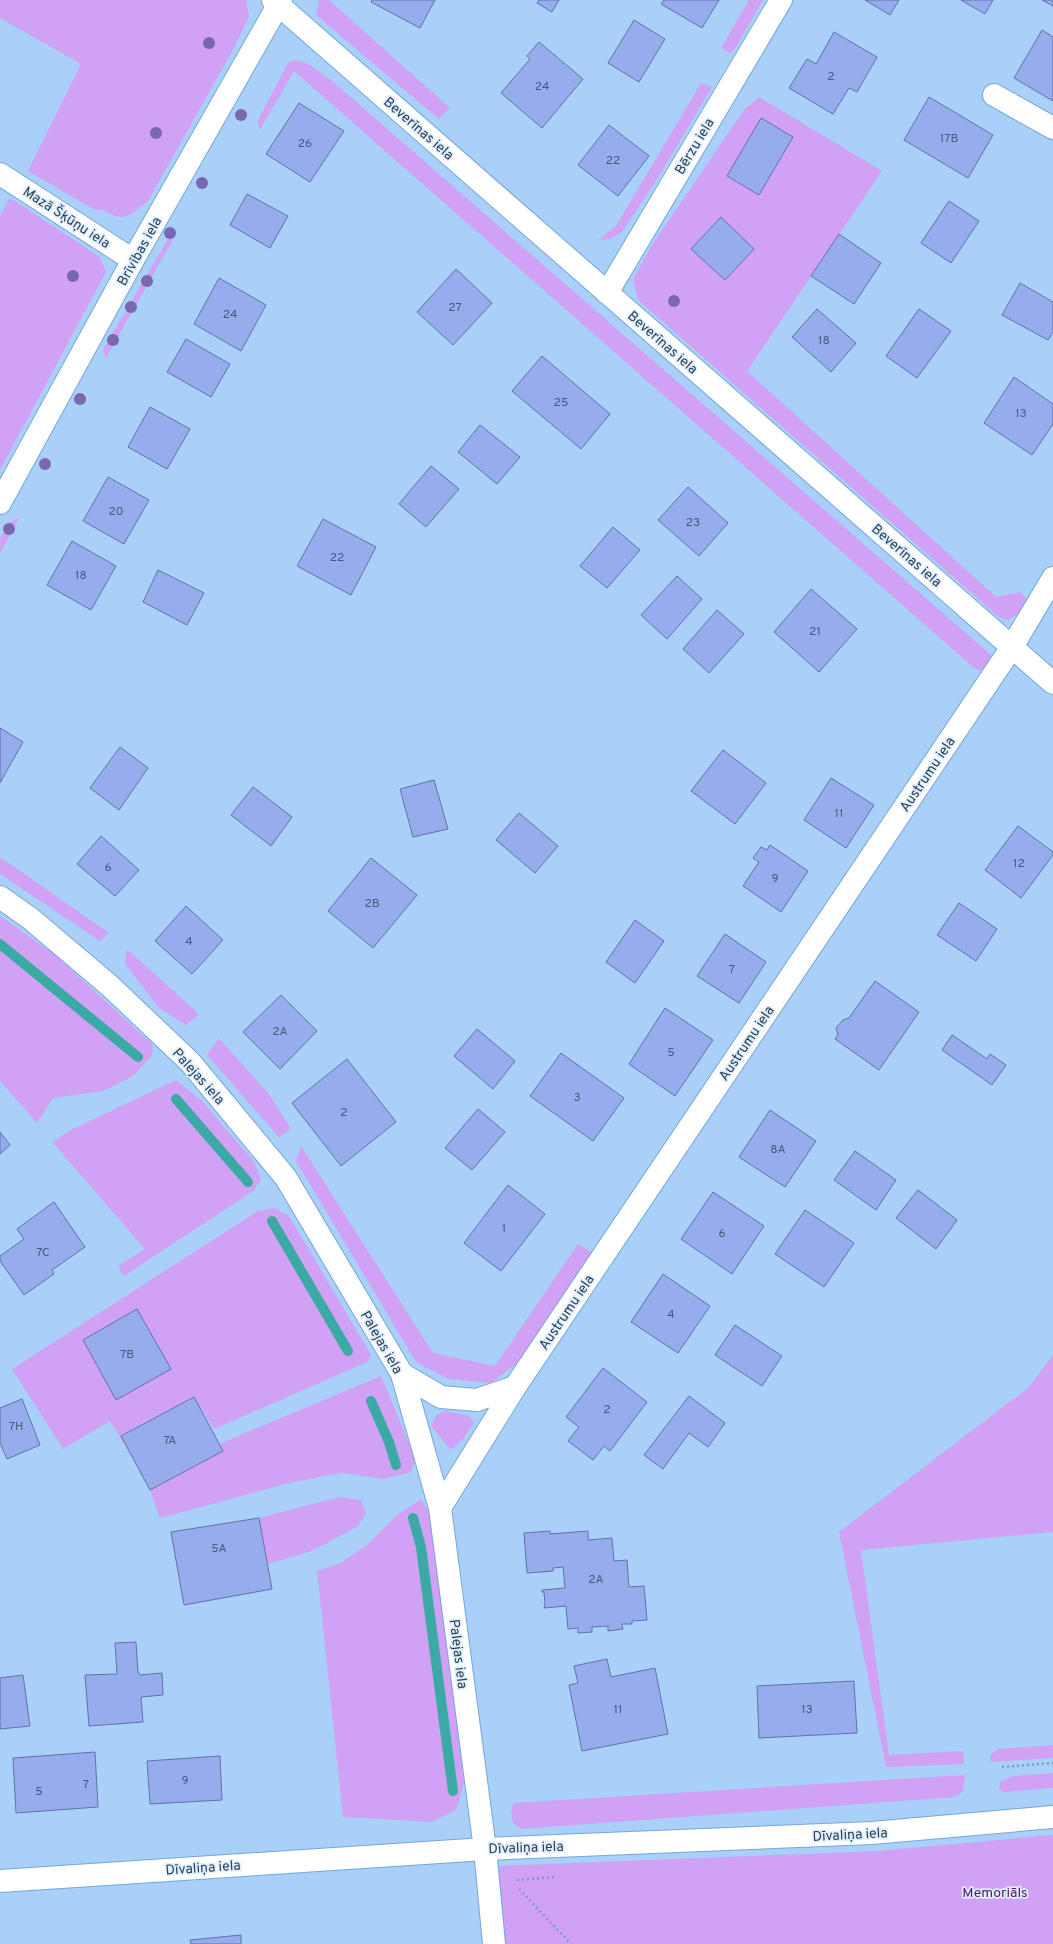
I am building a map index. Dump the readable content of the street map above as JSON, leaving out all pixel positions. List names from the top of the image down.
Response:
{
  "streets": {
    "street": [
      "Beverīnas iela",
      "Bērzu iela",
      "Mazā Šķūņu iela",
      "Brīvības iela",
      "Austrumu iela",
      "Palejas iela",
      "Dīvaliņa iela"
    ]
  },
  "crossings": [
    ["Beverīnas iela", "Bērzu iela"],
    ["Beverīnas iela", "Brīvības iela"],
    ["Beverīnas iela", "Austrumu iela"],
    ["Mazā Šķūņu iela", "Brīvības iela"],
    ["Austrumu iela", "Palejas iela"],
    ["Palejas iela", "Dīvaliņa iela"]
  ],
  "parks": ["Memoriāls"],
  "house_numbers": [
    "2",
    "24",
    "17B",
    "26",
    "22",
    "27",
    "24",
    "18",
    "25",
    "13",
    "20",
    "23",
    "22",
    "18",
    "21",
    "11",
    "12",
    "6",
    "9",
    "2B",
    "4",
    "7",
    "2A",
    "5",
    "3",
    "2",
    "8A",
    "1",
    "6",
    "7C",
    "4",
    "7B",
    "2",
    "7H",
    "7A",
    "5A",
    "2A",
    "11",
    "13",
    "9",
    "7",
    "5"
  ]
}
